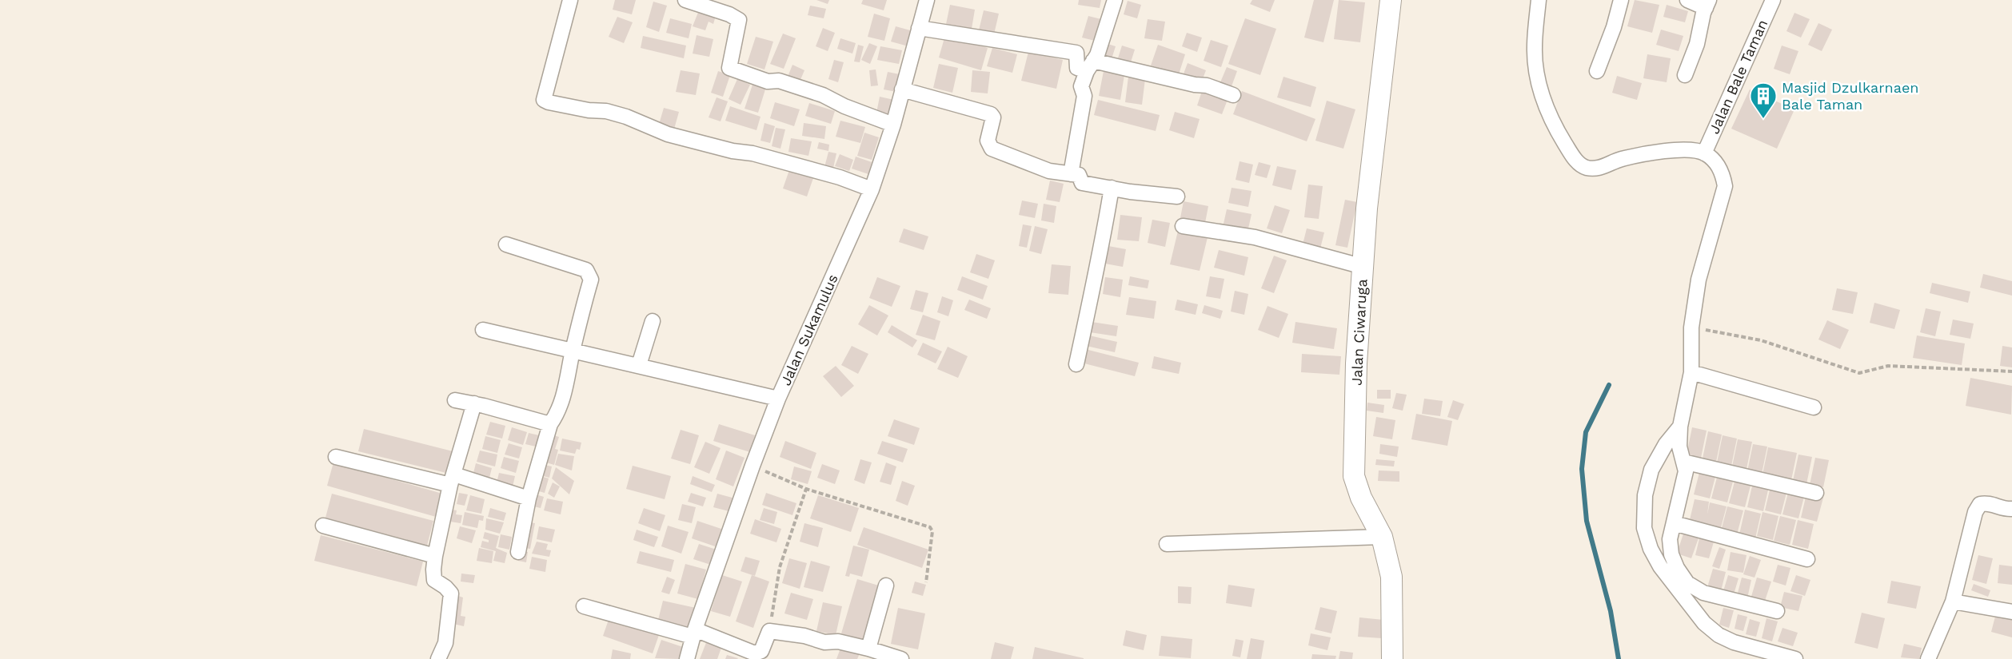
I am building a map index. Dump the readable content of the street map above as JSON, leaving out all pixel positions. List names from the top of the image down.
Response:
{
  "streets": {
    "street": ["Jalan Bale Taman", "Jalan Sukamulus", "Jalan Ciwaruga"]
  },
  "places": {
    "building": ["Masjid Dzulkarnaen Bale Taman"]
  }
}
